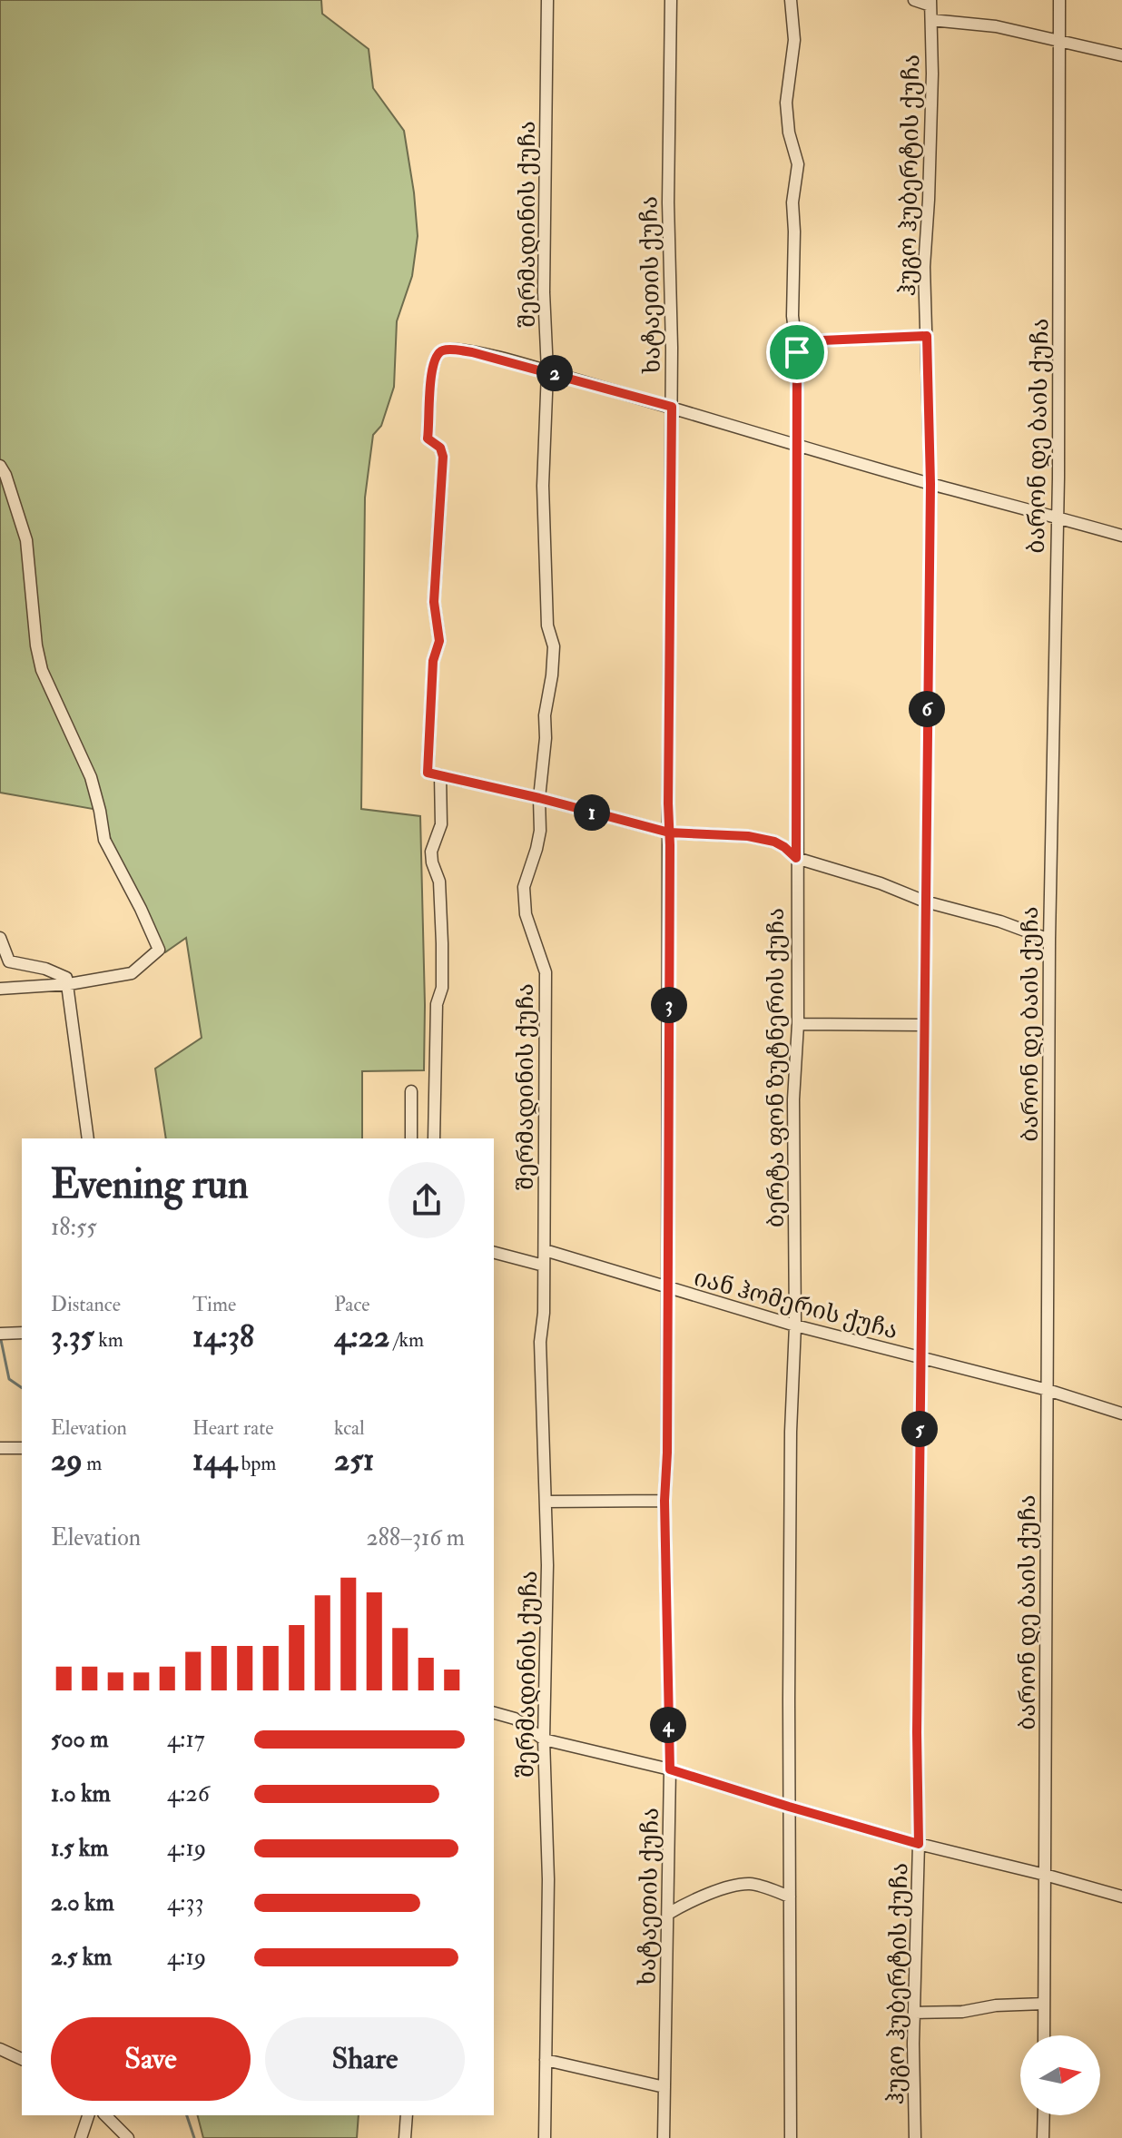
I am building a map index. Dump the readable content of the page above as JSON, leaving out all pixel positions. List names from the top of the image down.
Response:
{
  "streets": {
    "street": [
      "ჰუგო ჰუბერტის ქუჩა",
      "შერმადინის ქუჩა",
      "ხატაეთის ქუჩა",
      "ბარონ დე ბაის ქუჩა",
      "ბერტა ფონ ზუტნერის ქუჩა",
      "იან ჰომერის ქუჩა"
    ]
  },
  "crossings": [
    ["ჰუგო ჰუბერტის ქუჩა", "იან ჰომერის ქუჩა"],
    ["შერმადინის ქუჩა", "იან ჰომერის ქუჩა"],
    ["ხატაეთის ქუჩა", "იან ჰომერის ქუჩა"],
    ["ბარონ დე ბაის ქუჩა", "იან ჰომერის ქუჩა"],
    ["ბერტა ფონ ზუტნერის ქუჩა", "იან ჰომერის ქუჩა"]
  ],
  "north": "right",
  "page": {
    "pins": [
      "2",
      "6",
      "1",
      "3",
      "5",
      "4"
    ],
    "heading": ["Evening run", "18:55"],
    "stats": [
      ["Distance", "3.35 km"],
      ["Time", "14:38"],
      ["Pace", "4:22 /km"],
      ["Elevation", "29 m"],
      ["Heart rate", "144 bpm"],
      ["kcal", "251"]
    ],
    "chart": ["Elevation", "288–316 m"],
    "list": [
      {
        "name": "500 m",
        "note": "4:17"
      },
      {
        "name": "1.0 km",
        "note": "4:26"
      },
      {
        "name": "1.5 km",
        "note": "4:19"
      },
      {
        "name": "2.0 km",
        "note": "4:33"
      },
      {
        "name": "2.5 km",
        "note": "4:19"
      }
    ],
    "buttons": ["Save", "Share"]
  }
}
